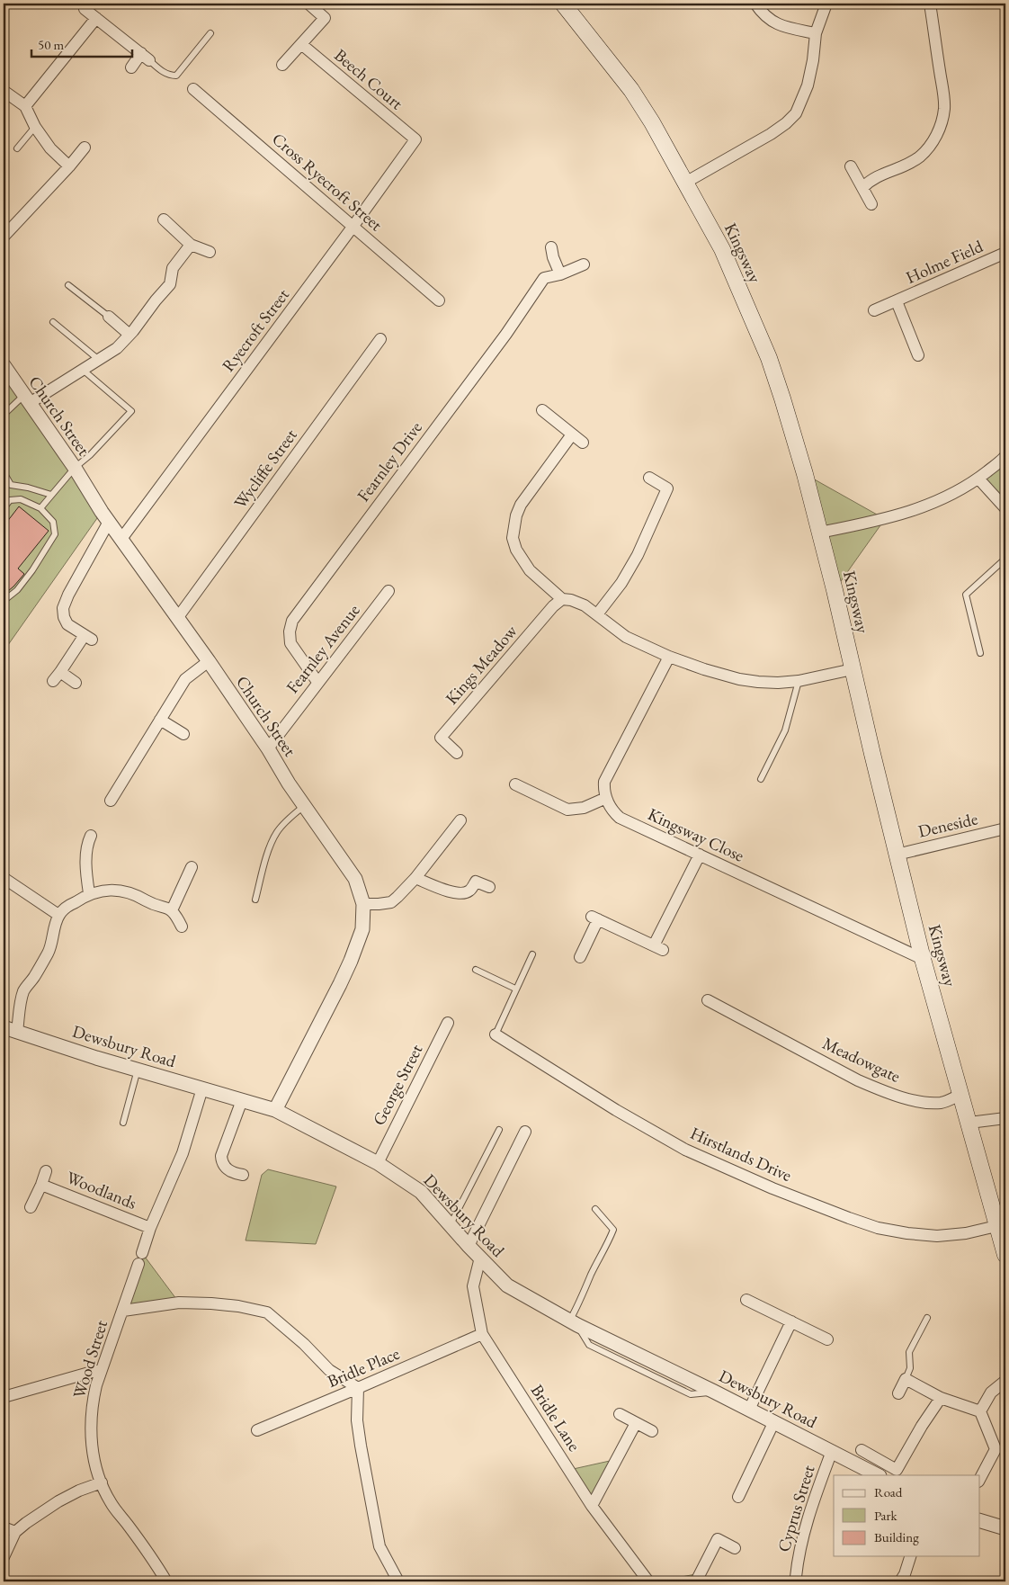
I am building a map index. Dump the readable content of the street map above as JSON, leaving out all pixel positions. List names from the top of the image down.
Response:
{
  "streets": {
    "main road": ["Kingsway"],
    "street": [
      "Beech Court",
      "Cross Ryecroft Street",
      "Holme Field",
      "Ryecroft Street",
      "Church Street",
      "Fearnley Drive",
      "Wycliffe Street",
      "Fearnley Avenue",
      "Kings Meadow",
      "Deneside",
      "Kingsway Close",
      "Dewsbury Road",
      "Meadowgate",
      "George Street",
      "Hirstlands Drive",
      "Woodlands",
      "Wood Street",
      "Bridle Place",
      "Bridle Lane",
      "Cyprus Street"
    ]
  },
  "crossings": [
    ["Beech Court", "Ryecroft Street"],
    ["Cross Ryecroft Street", "Ryecroft Street"],
    ["Kingsway", "Deneside"],
    ["Kingsway", "Kingsway Close"],
    ["Kingsway", "Meadowgate"],
    ["Kingsway", "Hirstlands Drive"],
    ["Ryecroft Street", "Church Street"],
    ["Church Street", "Wycliffe Street"],
    ["Church Street", "Fearnley Avenue"],
    ["Church Street", "Dewsbury Road"],
    ["Fearnley Drive", "Fearnley Avenue"],
    ["Dewsbury Road", "George Street"],
    ["Dewsbury Road", "Wood Street"],
    ["Dewsbury Road", "Bridle Lane"],
    ["Dewsbury Road", "Cyprus Street"],
    ["Woodlands", "Wood Street"],
    ["Bridle Place", "Bridle Lane"]
  ],
  "legend": ["Road", "Park", "Building"],
  "scale_bar": "50 m"
}
